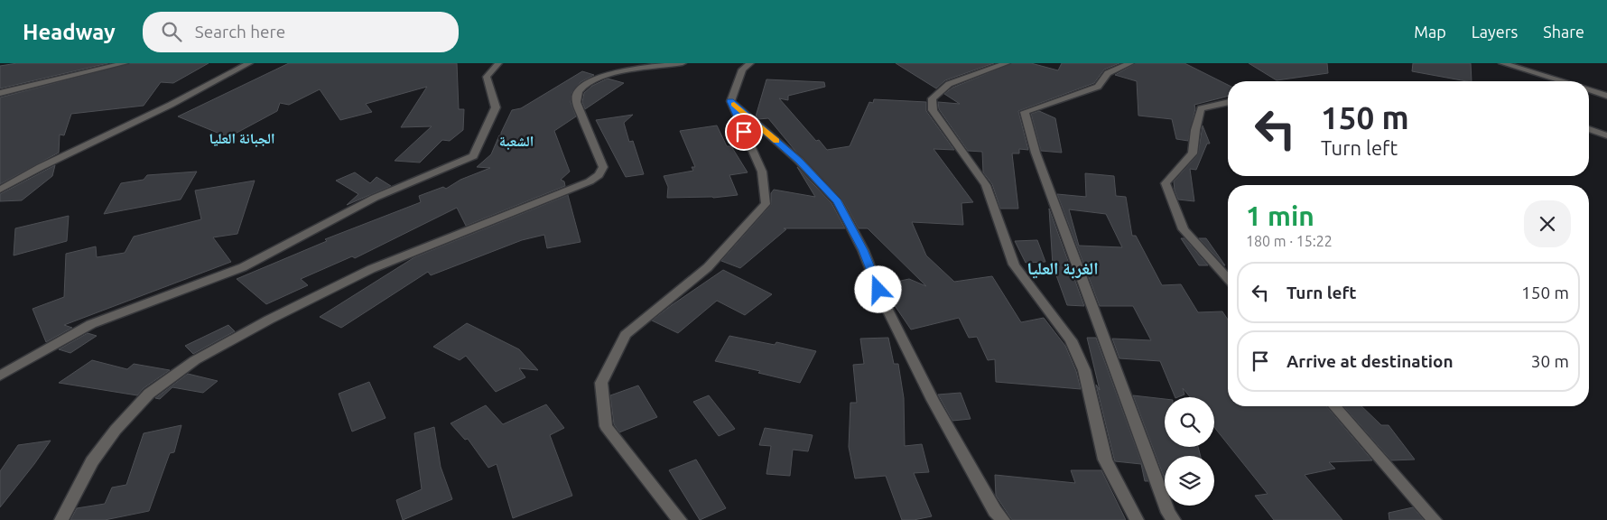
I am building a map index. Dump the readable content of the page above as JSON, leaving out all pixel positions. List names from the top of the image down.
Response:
{
  "districts": ["الجبانة العليا", "الشعبة", "الغربة العليا"],
  "page": {
    "header": "Headway",
    "search": "Search here",
    "nav": ["Map", "Layers", "Share"],
    "turn": ["150 m", "Turn left"],
    "heading": ["1 min", "180 m · 15:22"],
    "list": [
      {
        "name": "Turn left",
        "value": "150 m"
      },
      {
        "name": "Arrive at destination",
        "value": "30 m"
      }
    ]
  }
}
